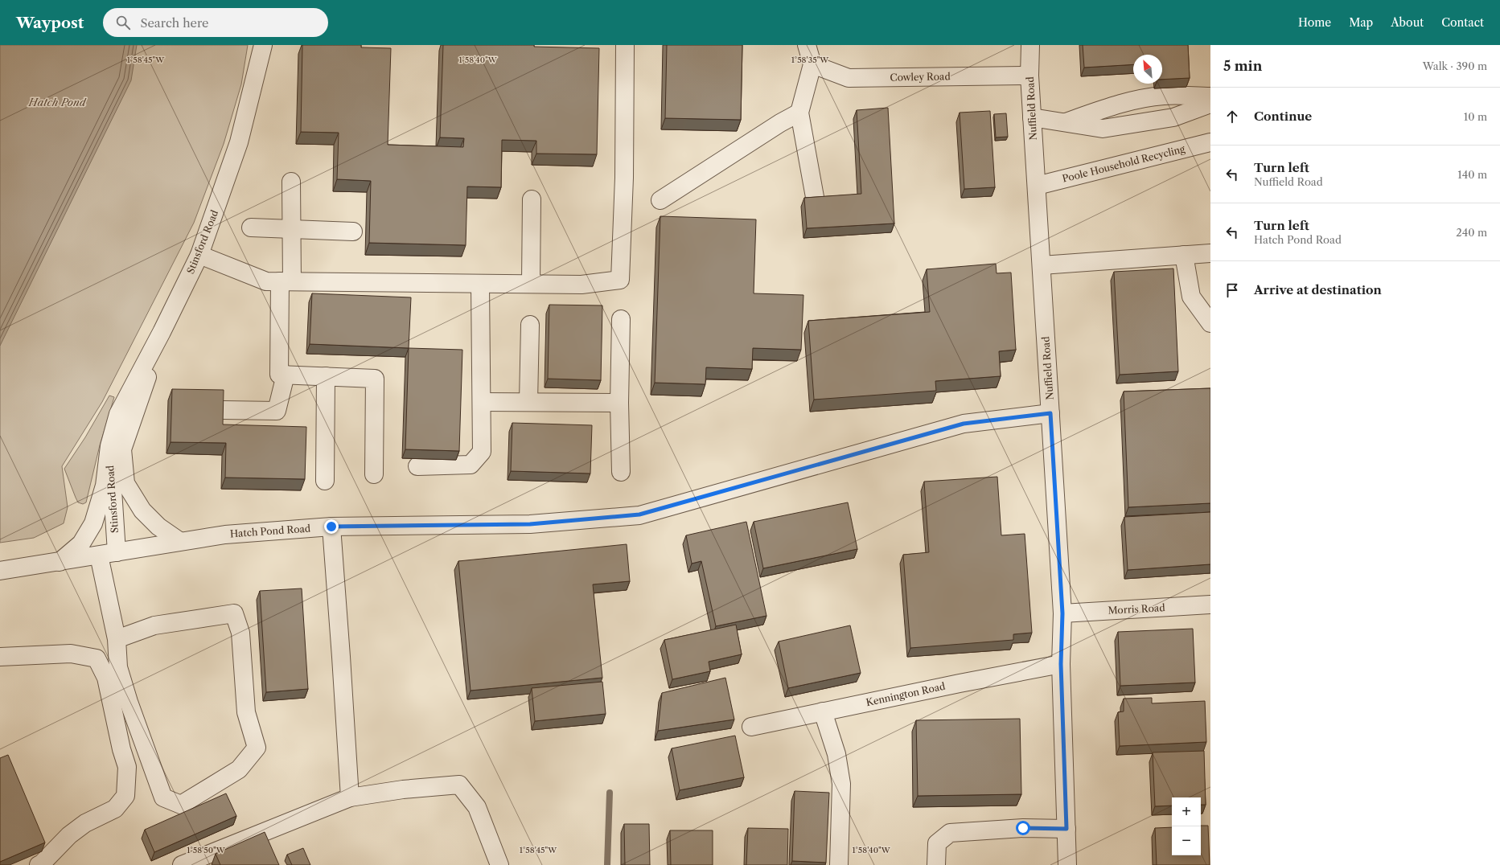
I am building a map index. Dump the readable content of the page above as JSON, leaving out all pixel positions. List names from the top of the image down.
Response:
{
  "streets": {
    "street": [
      "Cowley Road",
      "Nuffield Road",
      "Poole Household Recycling",
      "Stinsford Road",
      "Hatch Pond Road",
      "Morris Road",
      "Kennington Road"
    ]
  },
  "crossings": [
    ["Cowley Road", "Nuffield Road"],
    ["Nuffield Road", "Poole Household Recycling"],
    ["Nuffield Road", "Hatch Pond Road"],
    ["Nuffield Road", "Morris Road"],
    ["Nuffield Road", "Kennington Road"],
    ["Stinsford Road", "Hatch Pond Road"]
  ],
  "water": ["Hatch Pond"],
  "north": "top left",
  "page": {
    "header": "Waypost",
    "search": "Search here",
    "nav": [
      "Home",
      "Map",
      "About",
      "Contact"
    ],
    "heading": ["5 min", "Walk · 390 m"],
    "list": [
      ["Continue", "10 m"],
      ["Turn left", "Nuffield Road", "140 m"],
      ["Turn left", "Hatch Pond Road", "240 m"],
      "Arrive at destination"
    ],
    "map_buttons": ["+", "−"]
  },
  "coordinates": [
    "1°58'45\"W",
    "1°58'40\"W",
    "1°58'35\"W",
    "1°58'50\"W"
  ]
}
